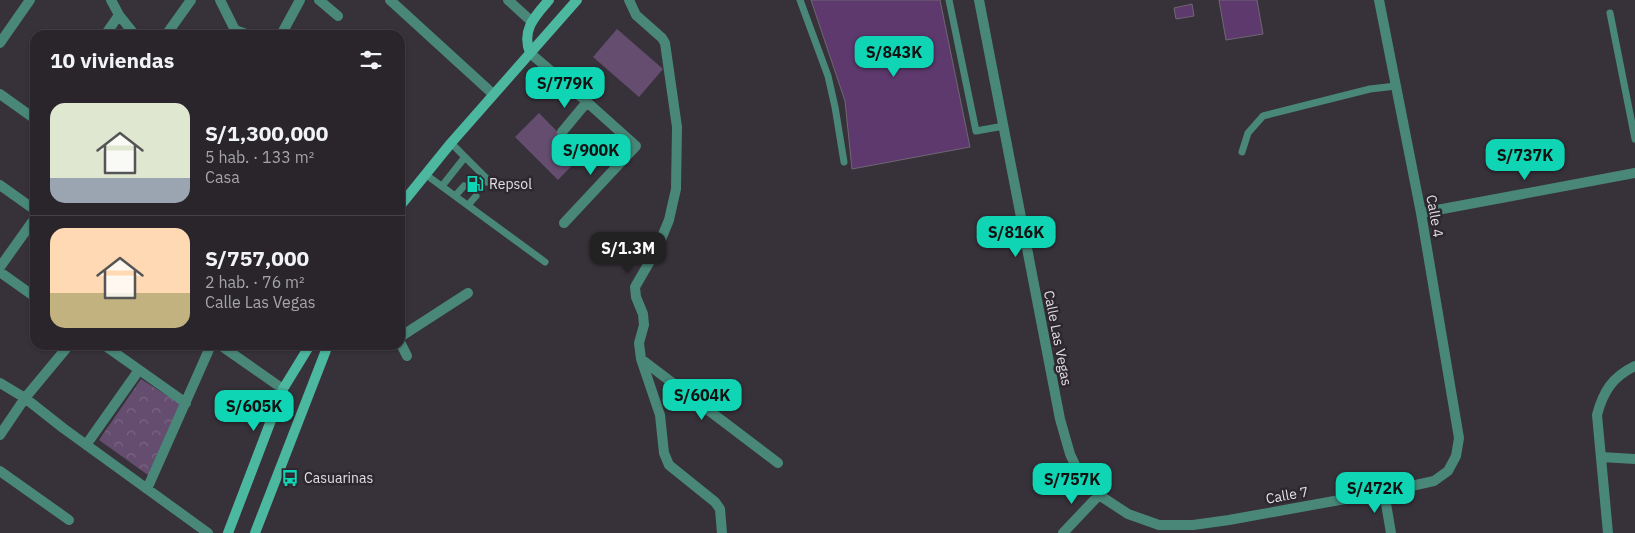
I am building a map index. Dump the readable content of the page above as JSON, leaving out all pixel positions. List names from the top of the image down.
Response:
{
  "streets": {
    "street": ["Calle 4", "Calle Las Vegas", "Calle 7"]
  },
  "crossings": [
    ["Calle 4", "Calle 7"],
    ["Calle Las Vegas", "Calle 7"]
  ],
  "places": {
    "fuel station": ["Repsol"],
    "bus stop": ["Casuarinas"]
  },
  "page": {
    "heading": "10 viviendas",
    "price": [
      "S/843K",
      "S/779K",
      "S/900K",
      "S/737K",
      "S/816K",
      "S/1.3M",
      "S/604K",
      "S/605K",
      "S/757K",
      "S/472K"
    ],
    "list": [
      {
        "name": "S/1,300,000",
        "note": "5 hab. · 133 m² · Casa"
      },
      {
        "name": "S/757,000",
        "note": "2 hab. · 76 m² · Calle Las Vegas"
      }
    ]
  }
}
